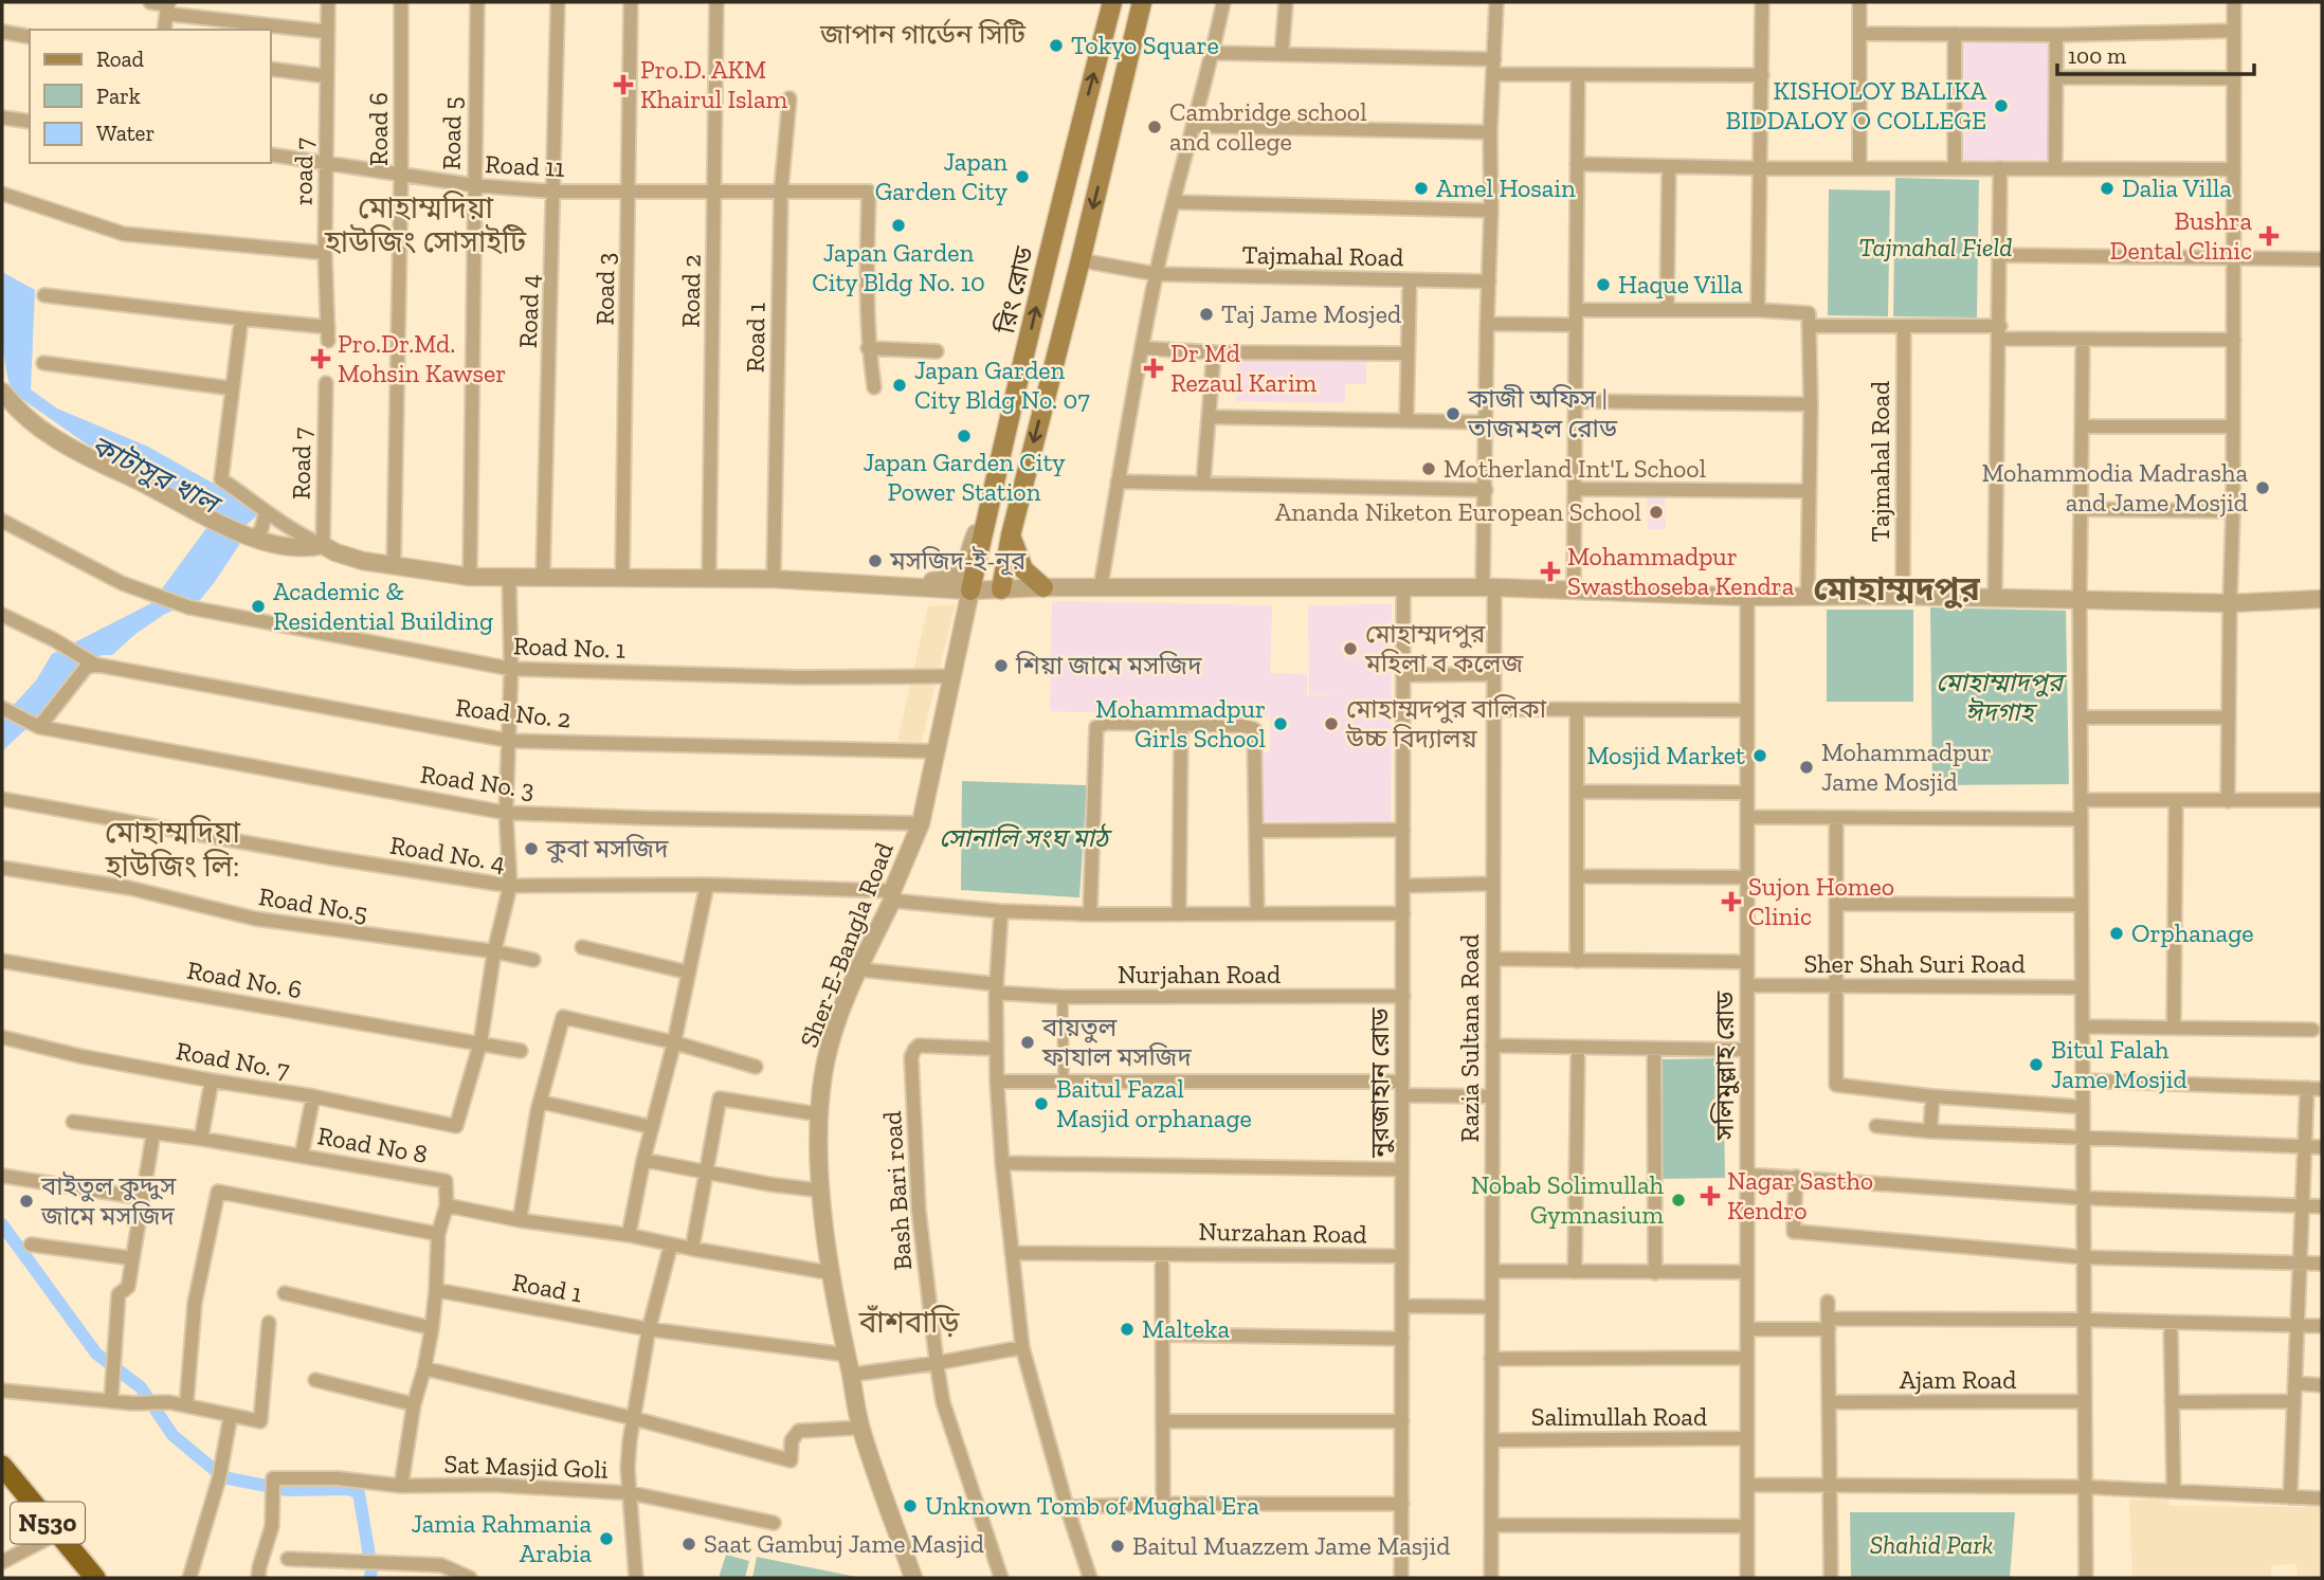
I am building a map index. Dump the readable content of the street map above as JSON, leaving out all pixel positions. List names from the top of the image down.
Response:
{
  "streets": {
    "highway": ["N530"],
    "main road": ["রিং রোড"],
    "street": [
      "Road 6",
      "Road 5",
      "Road 11",
      "road 7",
      "Tajmahal Road",
      "Road 3",
      "Road 2",
      "Road 4",
      "Road 1",
      "Road 7",
      "Road No. 1",
      "Road No. 2",
      "Road No. 3",
      "Road No. 4",
      "Road No.5",
      "Sher-E-Bangla Road",
      "Sher Shah Suri Road",
      "Nurjahan Road",
      "Road No. 6",
      "Razia Sultana Road",
      "Road No. 7",
      "সলিমুল্লাহ রোড",
      "নুরজাহান রোড",
      "Road No 8",
      "Bash Bari road",
      "Nurzahan Road",
      "Ajam Road",
      "Salimullah Road",
      "Sat Masjid Goli"
    ]
  },
  "crossings": [
    ["Road 6", "Road 11"],
    ["Road 5", "Road 11"],
    ["Road 11", "road 7"],
    ["Road 11", "Road 3"],
    ["Road 11", "Road 2"],
    ["Road 11", "Road 4"],
    ["Road 11", "Road 1"],
    ["রিং রোড", "Sher-E-Bangla Road"],
    ["Road 1", "Sher-E-Bangla Road"],
    ["Road No. 1", "Sher-E-Bangla Road"],
    ["Road No. 2", "Sher-E-Bangla Road"],
    ["Road No. 3", "Sher-E-Bangla Road"],
    ["Road No. 4", "Sher-E-Bangla Road"],
    ["Sher-E-Bangla Road", "Nurjahan Road"],
    ["Sher Shah Suri Road", "সলিমুল্লাহ রোড"],
    ["Nurjahan Road", "নুরজাহান রোড"],
    ["Road No. 6", "Road No. 7"],
    ["Razia Sultana Road", "Salimullah Road"],
    ["সলিমুল্লাহ রোড", "Salimullah Road"],
    ["নুরজাহান রোড", "Nurzahan Road"]
  ],
  "districts": [
    "জাপান গার্ডেন সিটি",
    "মোহাম্মদিয়া হাউজিং সোসাইটি",
    "মোহাম্মদপুর",
    "মোহাম্মদিয়া হাউজিং লি:",
    "বাঁশবাড়ি"
  ],
  "water": ["কাটাসুর খাল"],
  "parks": [
    "Tajmahal Field",
    "মোহাম্মাদপুর ঈদগাহ",
    "সোনালি সংঘ মাঠ",
    "Shahid Park"
  ],
  "places": {
    "other": [
      "Tokyo Square",
      "KISHOLOY BALIKA BIDDALOY O COLLEGE",
      "Cambridge school and college",
      "Japan Garden City",
      "Amel Hosain",
      "Dalia Villa",
      "Japan Garden City Bldg No. 10",
      "Haque Villa",
      "Taj Jame Mosjed",
      "Japan Garden City Bldg No. 07",
      "কাজী অফিস | তাজমহল রোড",
      "Japan Garden City Power Station",
      "Motherland Int'L School",
      "Mohammodia Madrasha and Jame Mosjid",
      "Ananda Niketon European School",
      "মসজিদ-ই-নূর",
      "Academic & Residential Building",
      "মোহাম্মদপুর মহিলা ব কলেজ",
      "শিয়া জামে মসজিদ",
      "Mohammadpur Girls School",
      "মোহাম্মদপুর বালিকা উচ্চ বিদ্যালয়",
      "Mosjid Market",
      "Mohammadpur Jame Mosjid",
      "কুবা মসজিদ",
      "Orphanage",
      "বায়তুল ফাযাল মসজিদ",
      "Bitul Falah Jame Mosjid",
      "Baitul Fazal Masjid orphanage",
      "Nobab Solimullah Gymnasium",
      "বাইতুল কুদ্দুস জামে মসজিদ",
      "Malteka",
      "Unknown Tomb of Mughal Era",
      "Jamia Rahmania Arabia",
      "Saat Gambuj Jame Masjid",
      "Baitul Muazzem Jame Masjid"
    ],
    "health": [
      "Pro.D. AKM Khairul Islam",
      "Bushra Dental Clinic",
      "Pro.Dr.Md. Mohsin Kawser",
      "Dr Md Rezaul Karim",
      "Mohammadpur Swasthoseba Kendra",
      "Sujon Homeo Clinic",
      "Nagar Sastho Kendro"
    ]
  },
  "legend": ["Road", "Park", "Water"],
  "scale_bar": "100 m"
}
